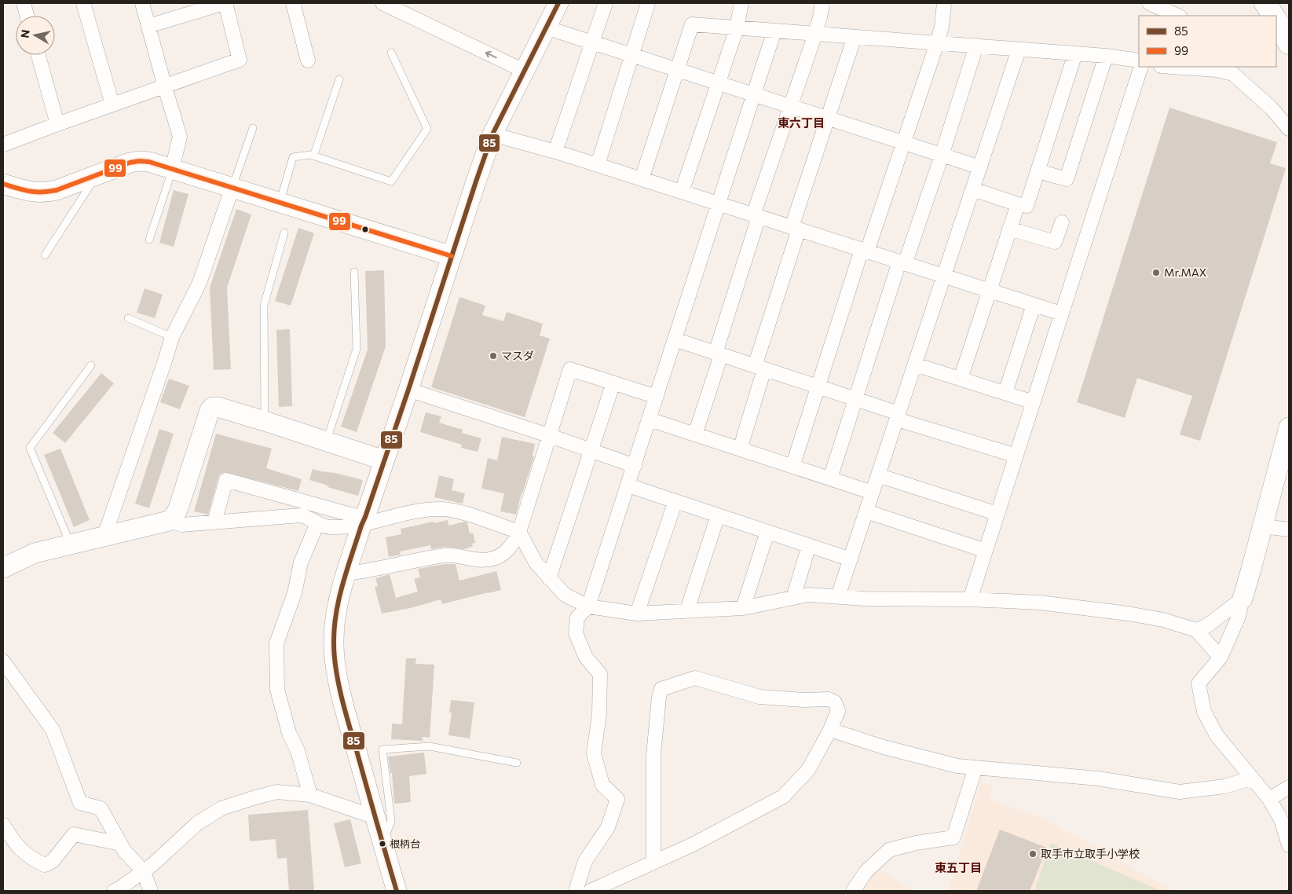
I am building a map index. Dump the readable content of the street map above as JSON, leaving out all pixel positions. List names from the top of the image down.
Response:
{
  "districts": ["東六丁目", "東五丁目"],
  "places": [
    "Mr.MAX",
    "マスダ",
    "根柄台",
    "取手市立取手小学校"
  ],
  "lines": ["transit line 85", "transit line 99"],
  "legend": ["85", "99"],
  "north": "left"
}
